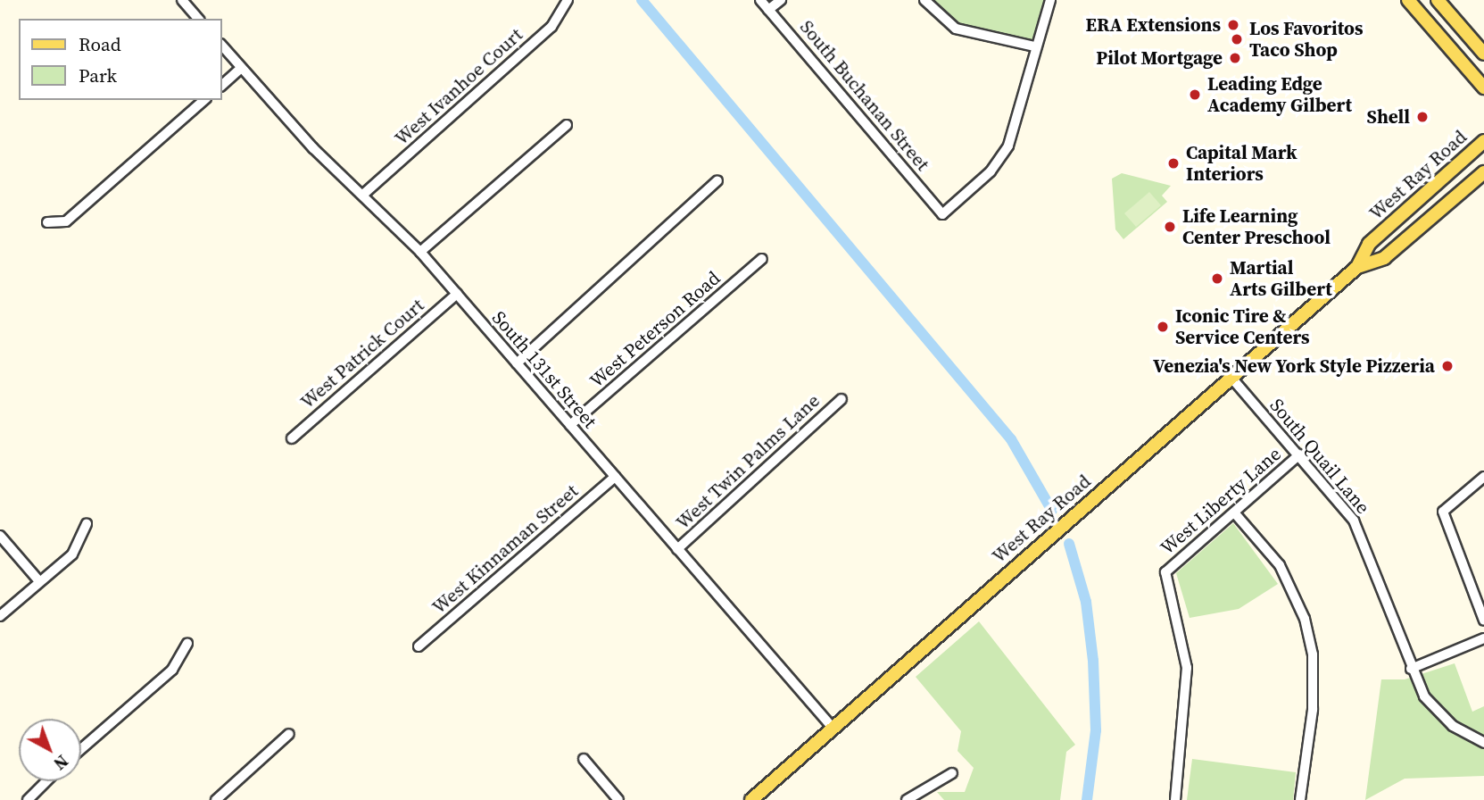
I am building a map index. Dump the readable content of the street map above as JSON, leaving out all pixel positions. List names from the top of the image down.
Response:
{
  "streets": {
    "main road": ["West Ray Road"],
    "street": [
      "West Ivanhoe Court",
      "South Buchanan Street",
      "West Peterson Road",
      "West Patrick Court",
      "South 131st Street",
      "South Quail Lane",
      "West Twin Palms Lane",
      "West Liberty Lane",
      "West Kinnaman Street"
    ]
  },
  "crossings": [
    ["West Ivanhoe Court", "South 131st Street"],
    ["West Ray Road", "South 131st Street"],
    ["West Ray Road", "South Quail Lane"],
    ["West Peterson Road", "South 131st Street"],
    ["West Patrick Court", "South 131st Street"],
    ["South 131st Street", "West Twin Palms Lane"],
    ["South 131st Street", "West Kinnaman Street"],
    ["South Quail Lane", "West Liberty Lane"]
  ],
  "places": [
    "ERA Extensions",
    "Los Favoritos Taco Shop",
    "Pilot Mortgage",
    "Leading Edge Academy Gilbert",
    "Shell",
    "Capital Mark Interiors",
    "Life Learning Center Preschool",
    "Martial Arts Gilbert",
    "Iconic Tire & Service Centers",
    "Venezia's New York Style Pizzeria"
  ],
  "legend": ["Road", "Park"],
  "north": "bottom right"
}
